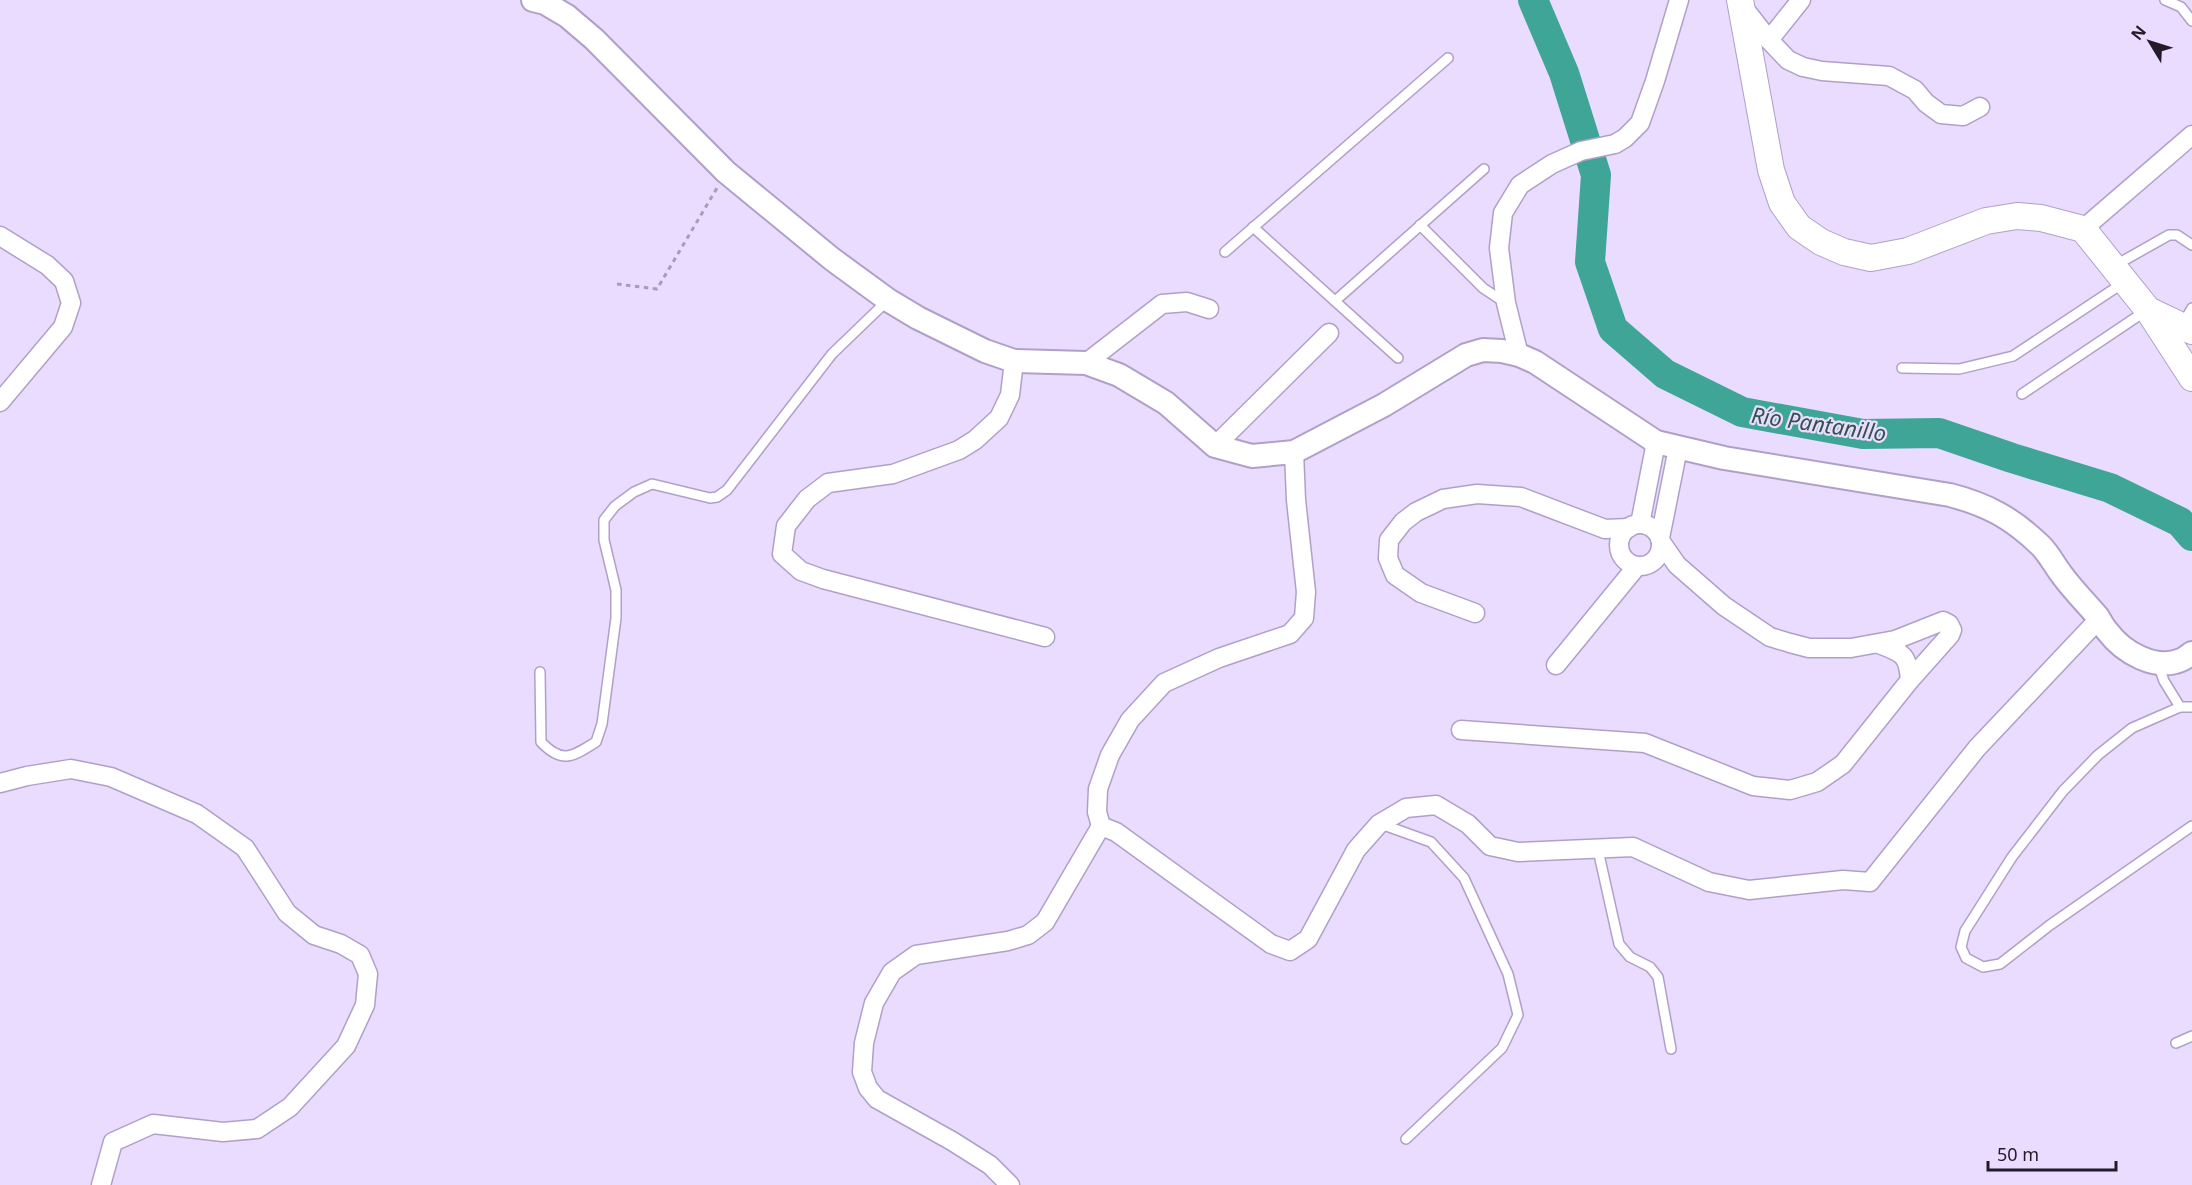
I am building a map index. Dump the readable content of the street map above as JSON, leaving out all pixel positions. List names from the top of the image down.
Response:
{
  "water": ["Río Pantanillo"],
  "scale_bar": "50 m",
  "north": "top left"
}
